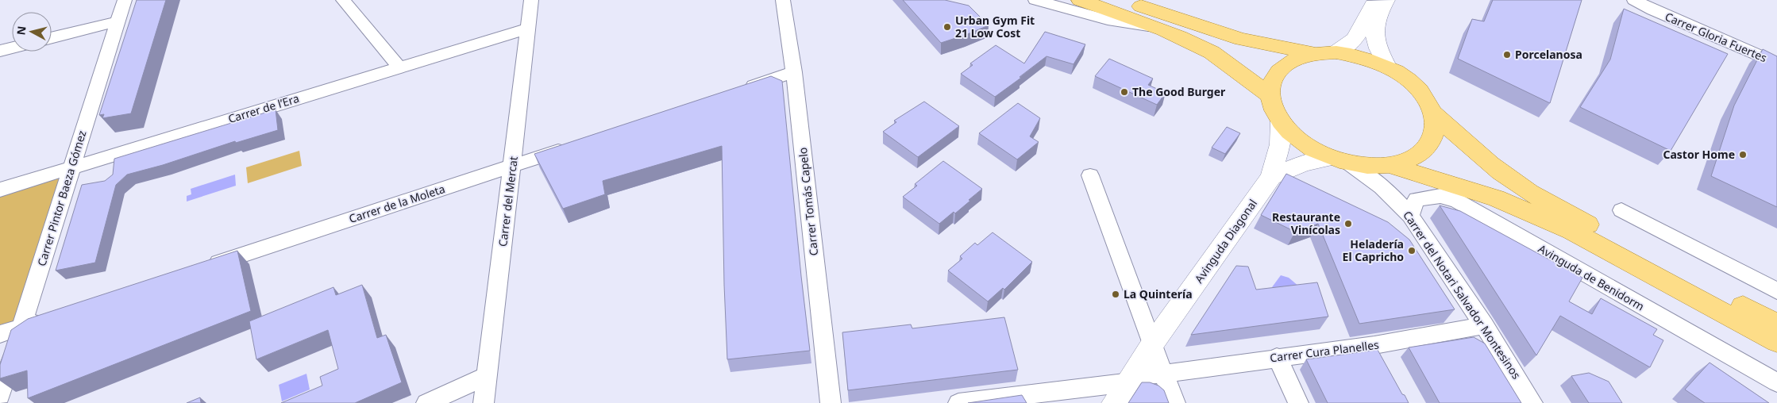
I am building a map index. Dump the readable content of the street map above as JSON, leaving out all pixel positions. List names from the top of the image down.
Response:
{
  "streets": {
    "street": [
      "Carrer Gloria Fuertes",
      "Carrer de l’Era",
      "Carrer Pintor Baeza Gómez",
      "Carrer del Mercat",
      "Carrer Tomás Capelo",
      "Carrer de la Moleta",
      "Avinguda Diagonal",
      "Avinguda de Benidorm",
      "Carrer del Notari Salvador Montesinos",
      "Carrer Cura Planelles"
    ]
  },
  "crossings": [
    ["Carrer de l’Era", "Carrer Pintor Baeza Gómez"],
    ["Carrer de l’Era", "Carrer del Mercat"],
    ["Carrer del Mercat", "Carrer de la Moleta"],
    ["Avinguda Diagonal", "Carrer del Notari Salvador Montesinos"],
    ["Avinguda Diagonal", "Carrer Cura Planelles"],
    ["Avinguda de Benidorm", "Carrer del Notari Salvador Montesinos"],
    ["Carrer del Notari Salvador Montesinos", "Carrer Cura Planelles"]
  ],
  "places": [
    "Urban Gym Fit 21 Low Cost",
    "Porcelanosa",
    "The Good Burger",
    "Castor Home",
    "Restaurante Vinícolas",
    "Heladería El Capricho",
    "La Quintería"
  ],
  "north": "left"
}
